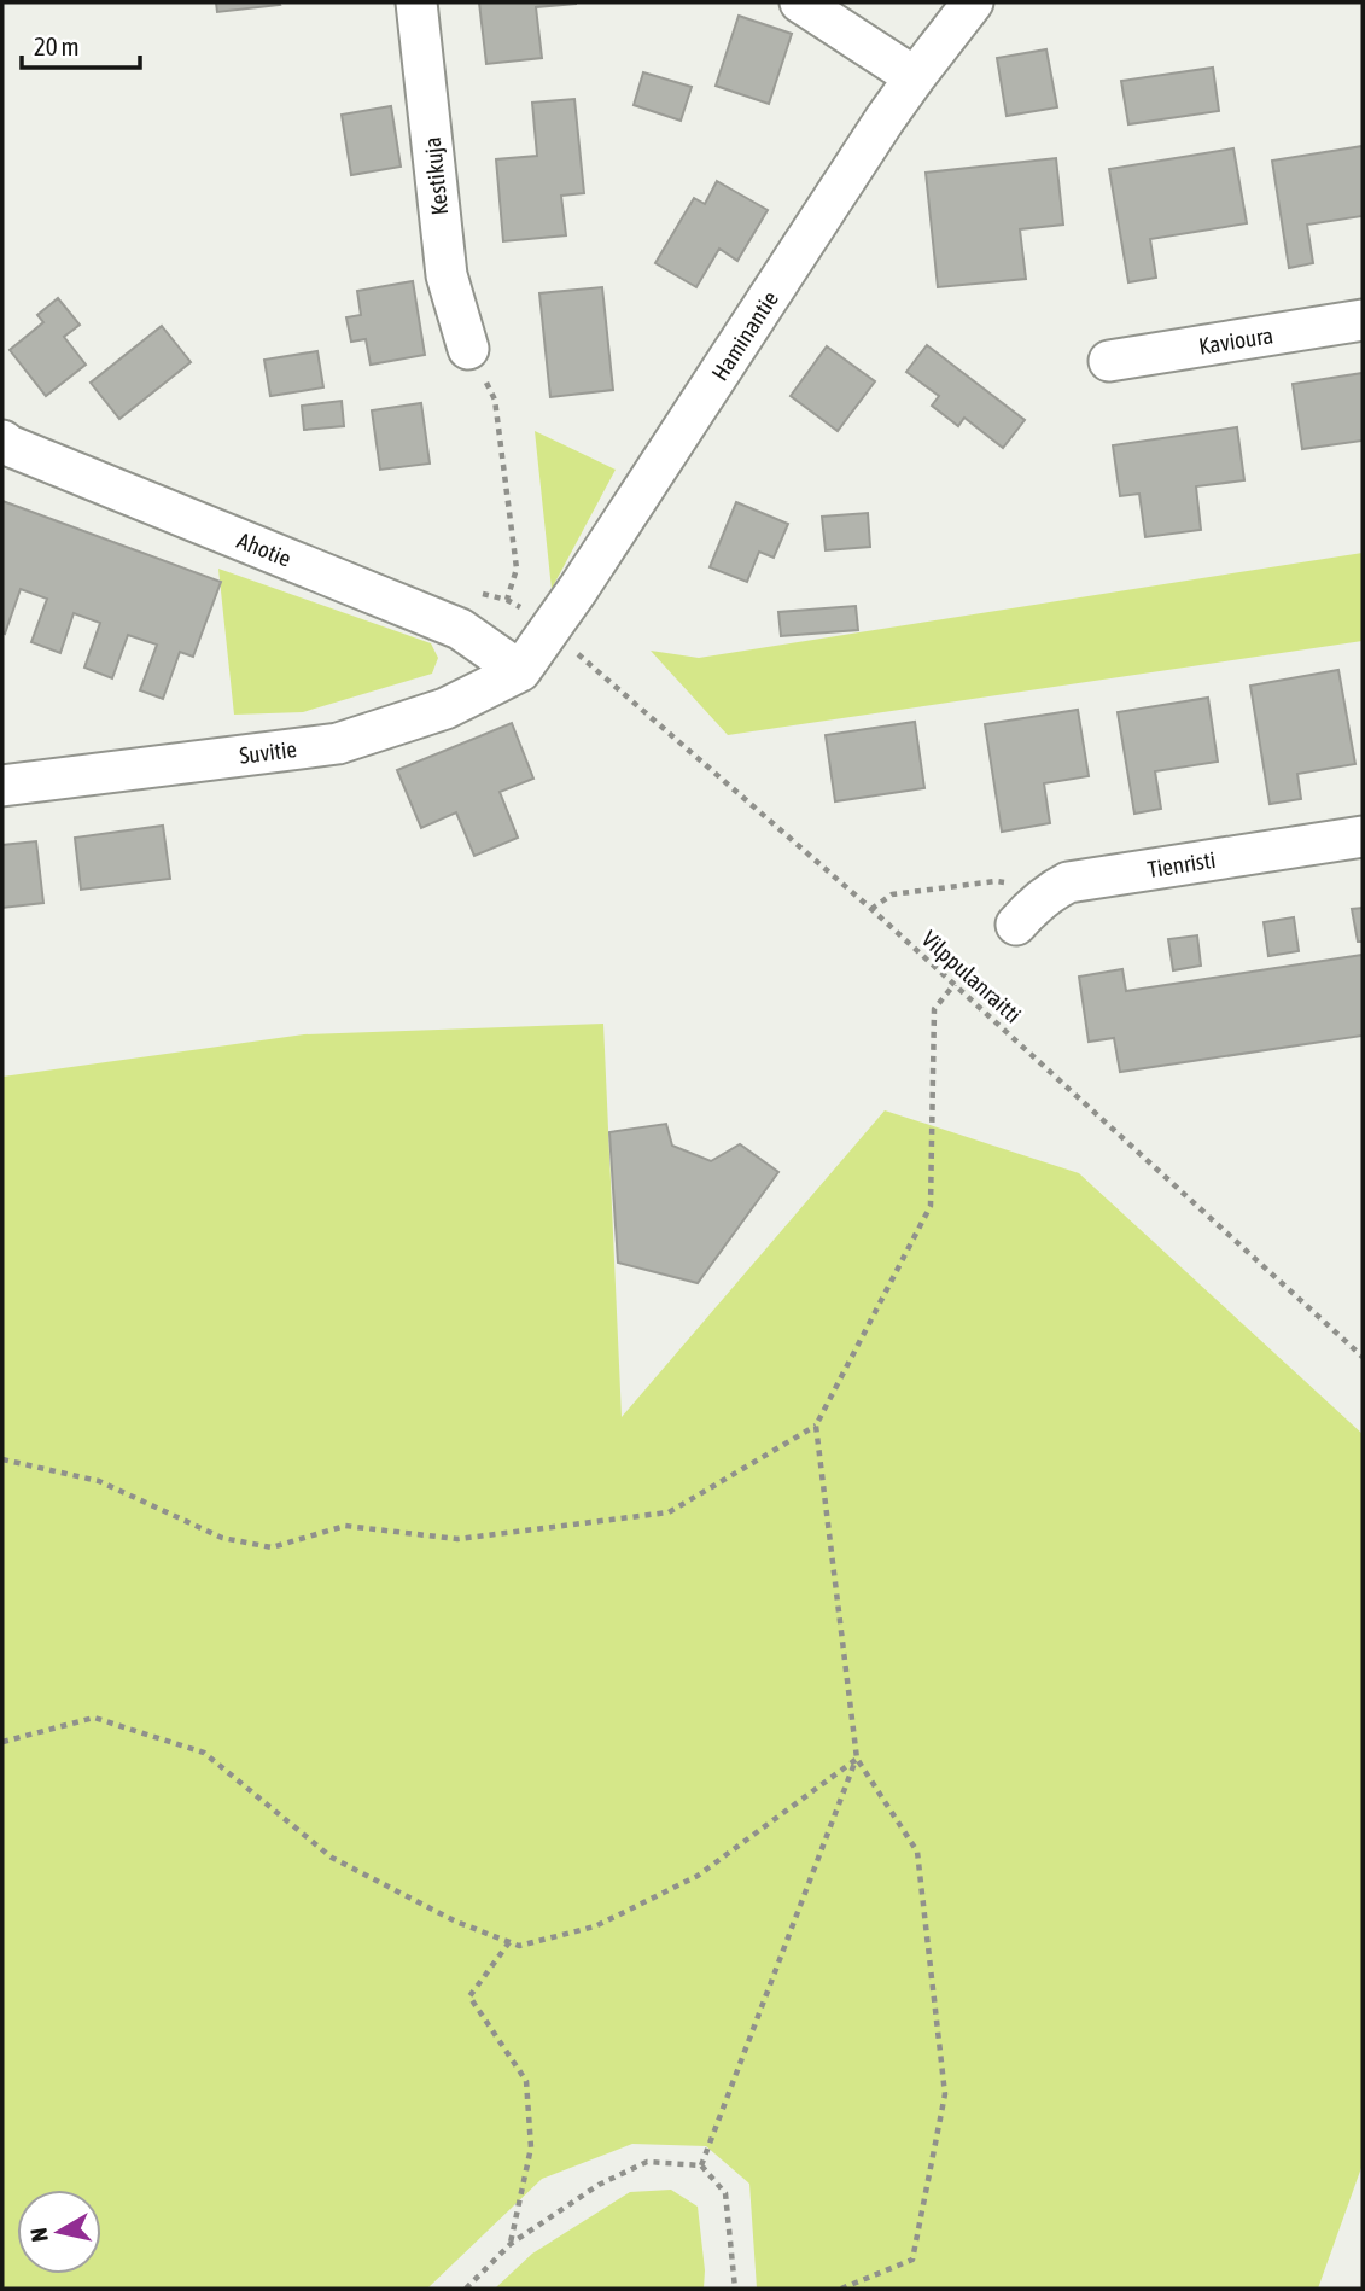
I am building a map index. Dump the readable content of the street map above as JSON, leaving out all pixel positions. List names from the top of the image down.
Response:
{
  "streets": {
    "street": [
      "Kestikuja",
      "Haminantie",
      "Kavioura",
      "Ahotie",
      "Suvitie",
      "Tienristi"
    ],
    "path": ["Vilppulanraitti"]
  },
  "crossings": [
    ["Haminantie", "Ahotie"],
    ["Haminantie", "Suvitie"],
    ["Haminantie", "Vilppulanraitti"],
    ["Ahotie", "Suvitie"]
  ],
  "scale_bar": "20 m",
  "north": "left"
}
